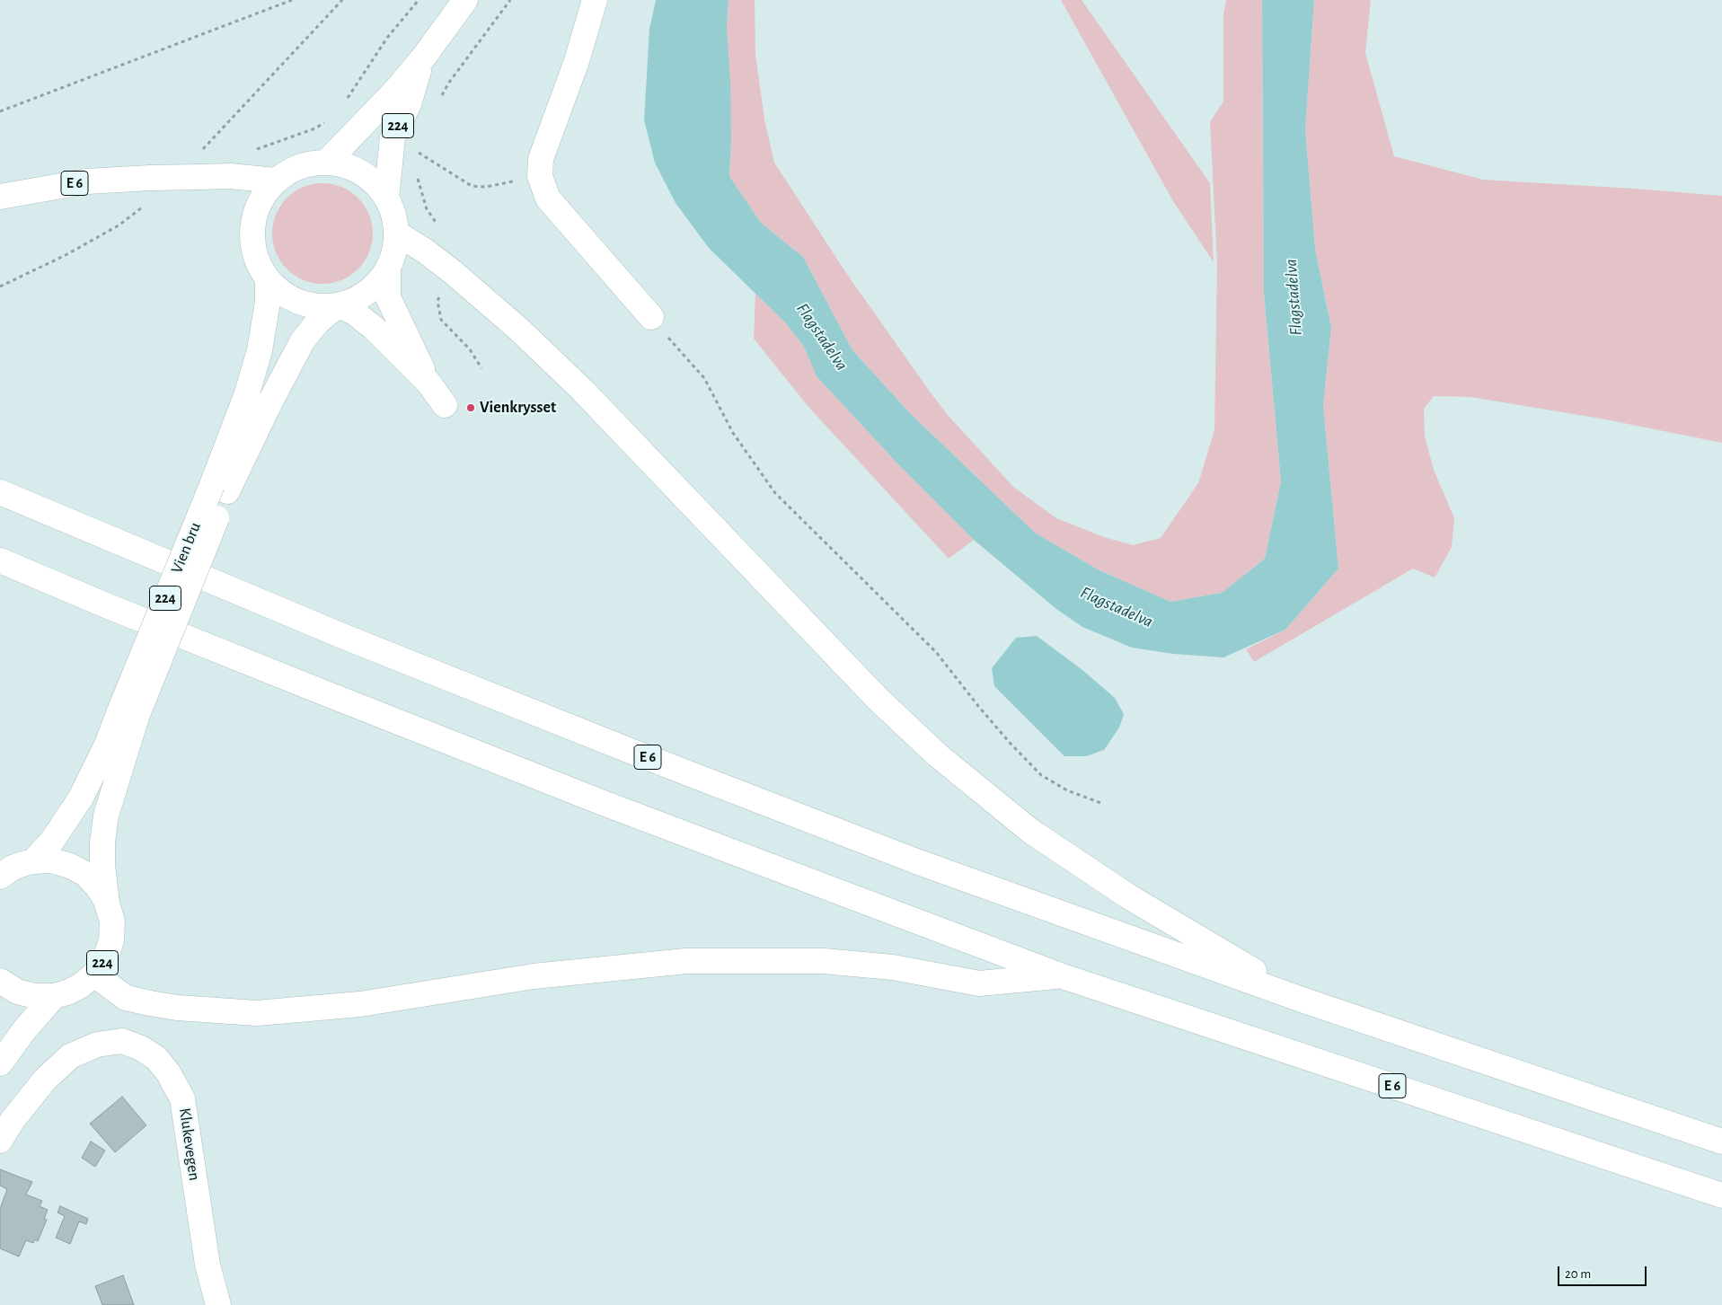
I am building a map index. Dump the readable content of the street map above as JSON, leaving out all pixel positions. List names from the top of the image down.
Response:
{
  "streets": {
    "main road": [
      "224",
      "E 6",
      "Vien bru",
      "Klukevegen"
    ]
  },
  "crossings": [
    ["224", "E 6"],
    ["224", "Vien bru"]
  ],
  "water": ["Flagstadelva"],
  "places": ["Vienkrysset"],
  "scale_bar": "20 m"
}
